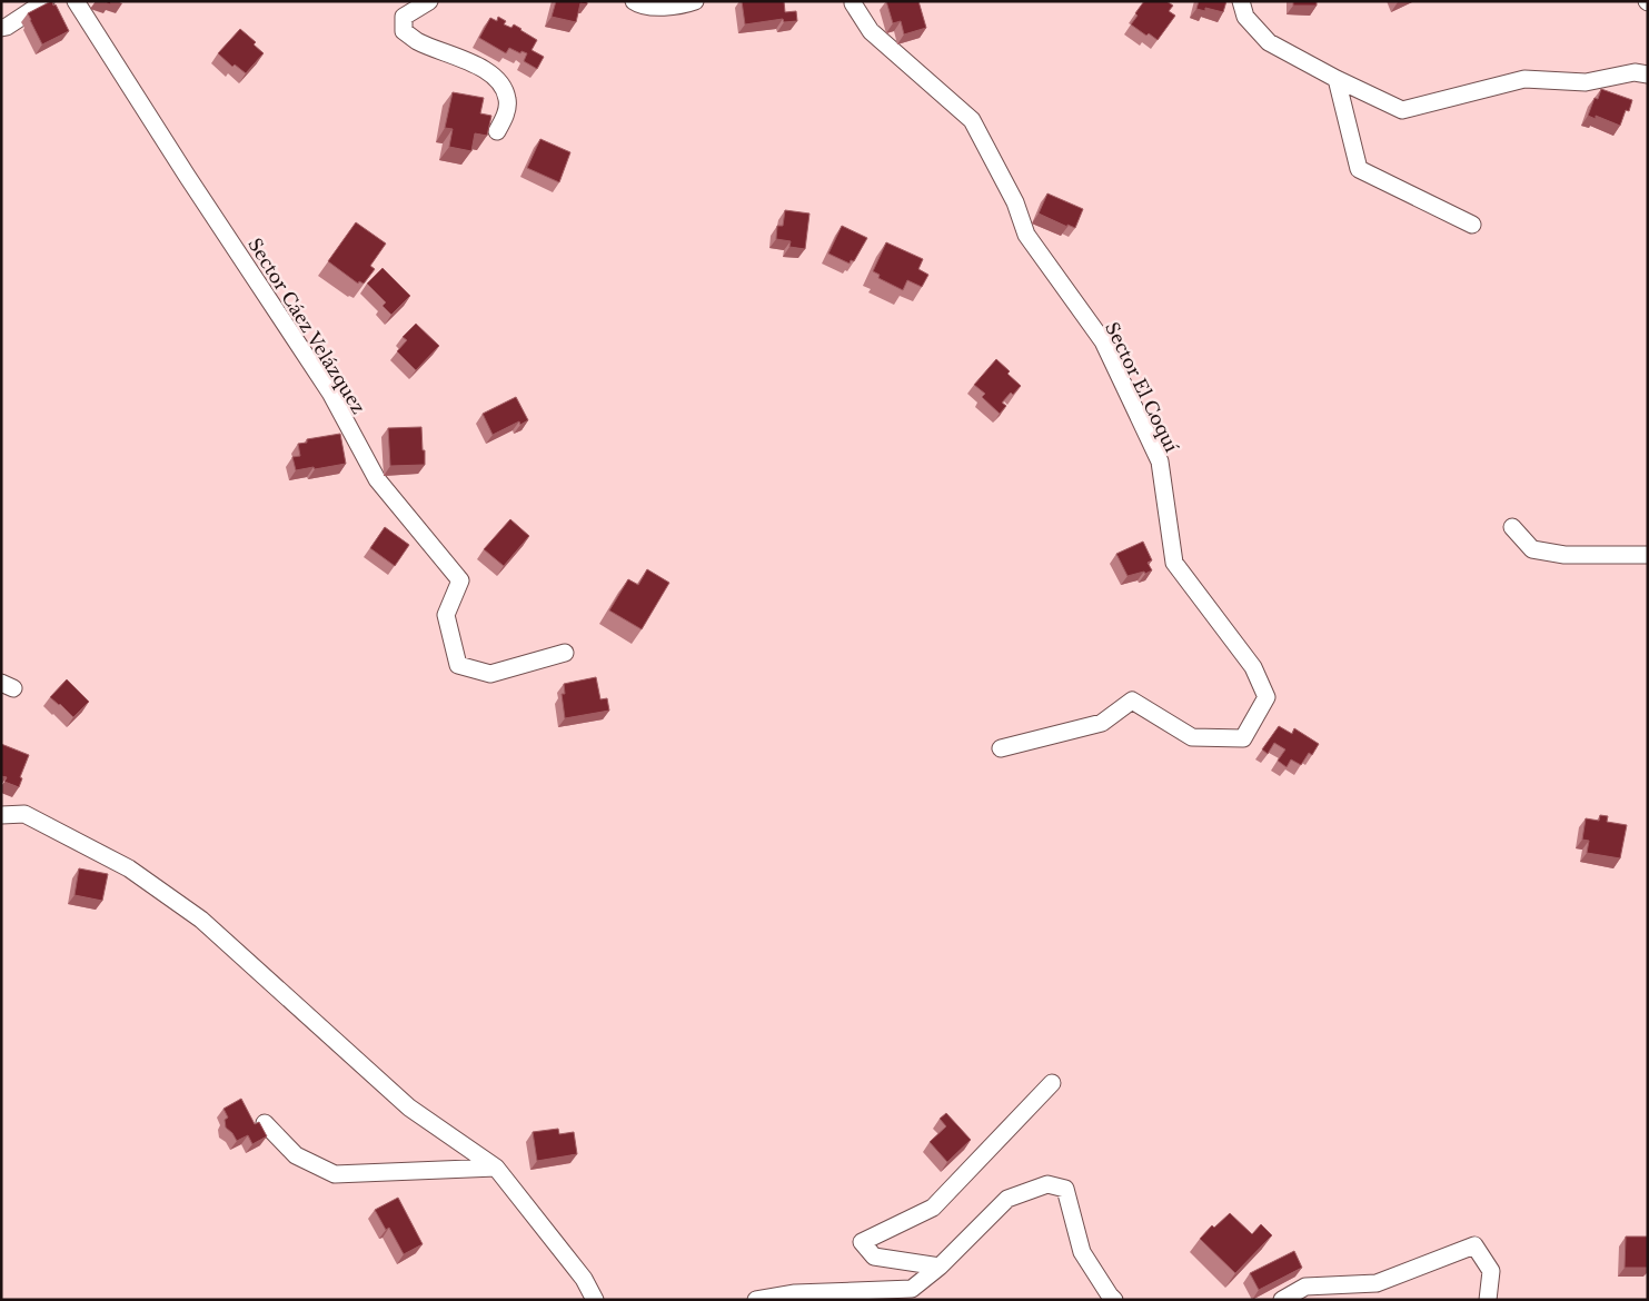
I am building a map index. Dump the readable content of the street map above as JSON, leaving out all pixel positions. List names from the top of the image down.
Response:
{
  "streets": {
    "street": ["Sector Cáez Velázquez", "Sector El Coquí"]
  }
}
